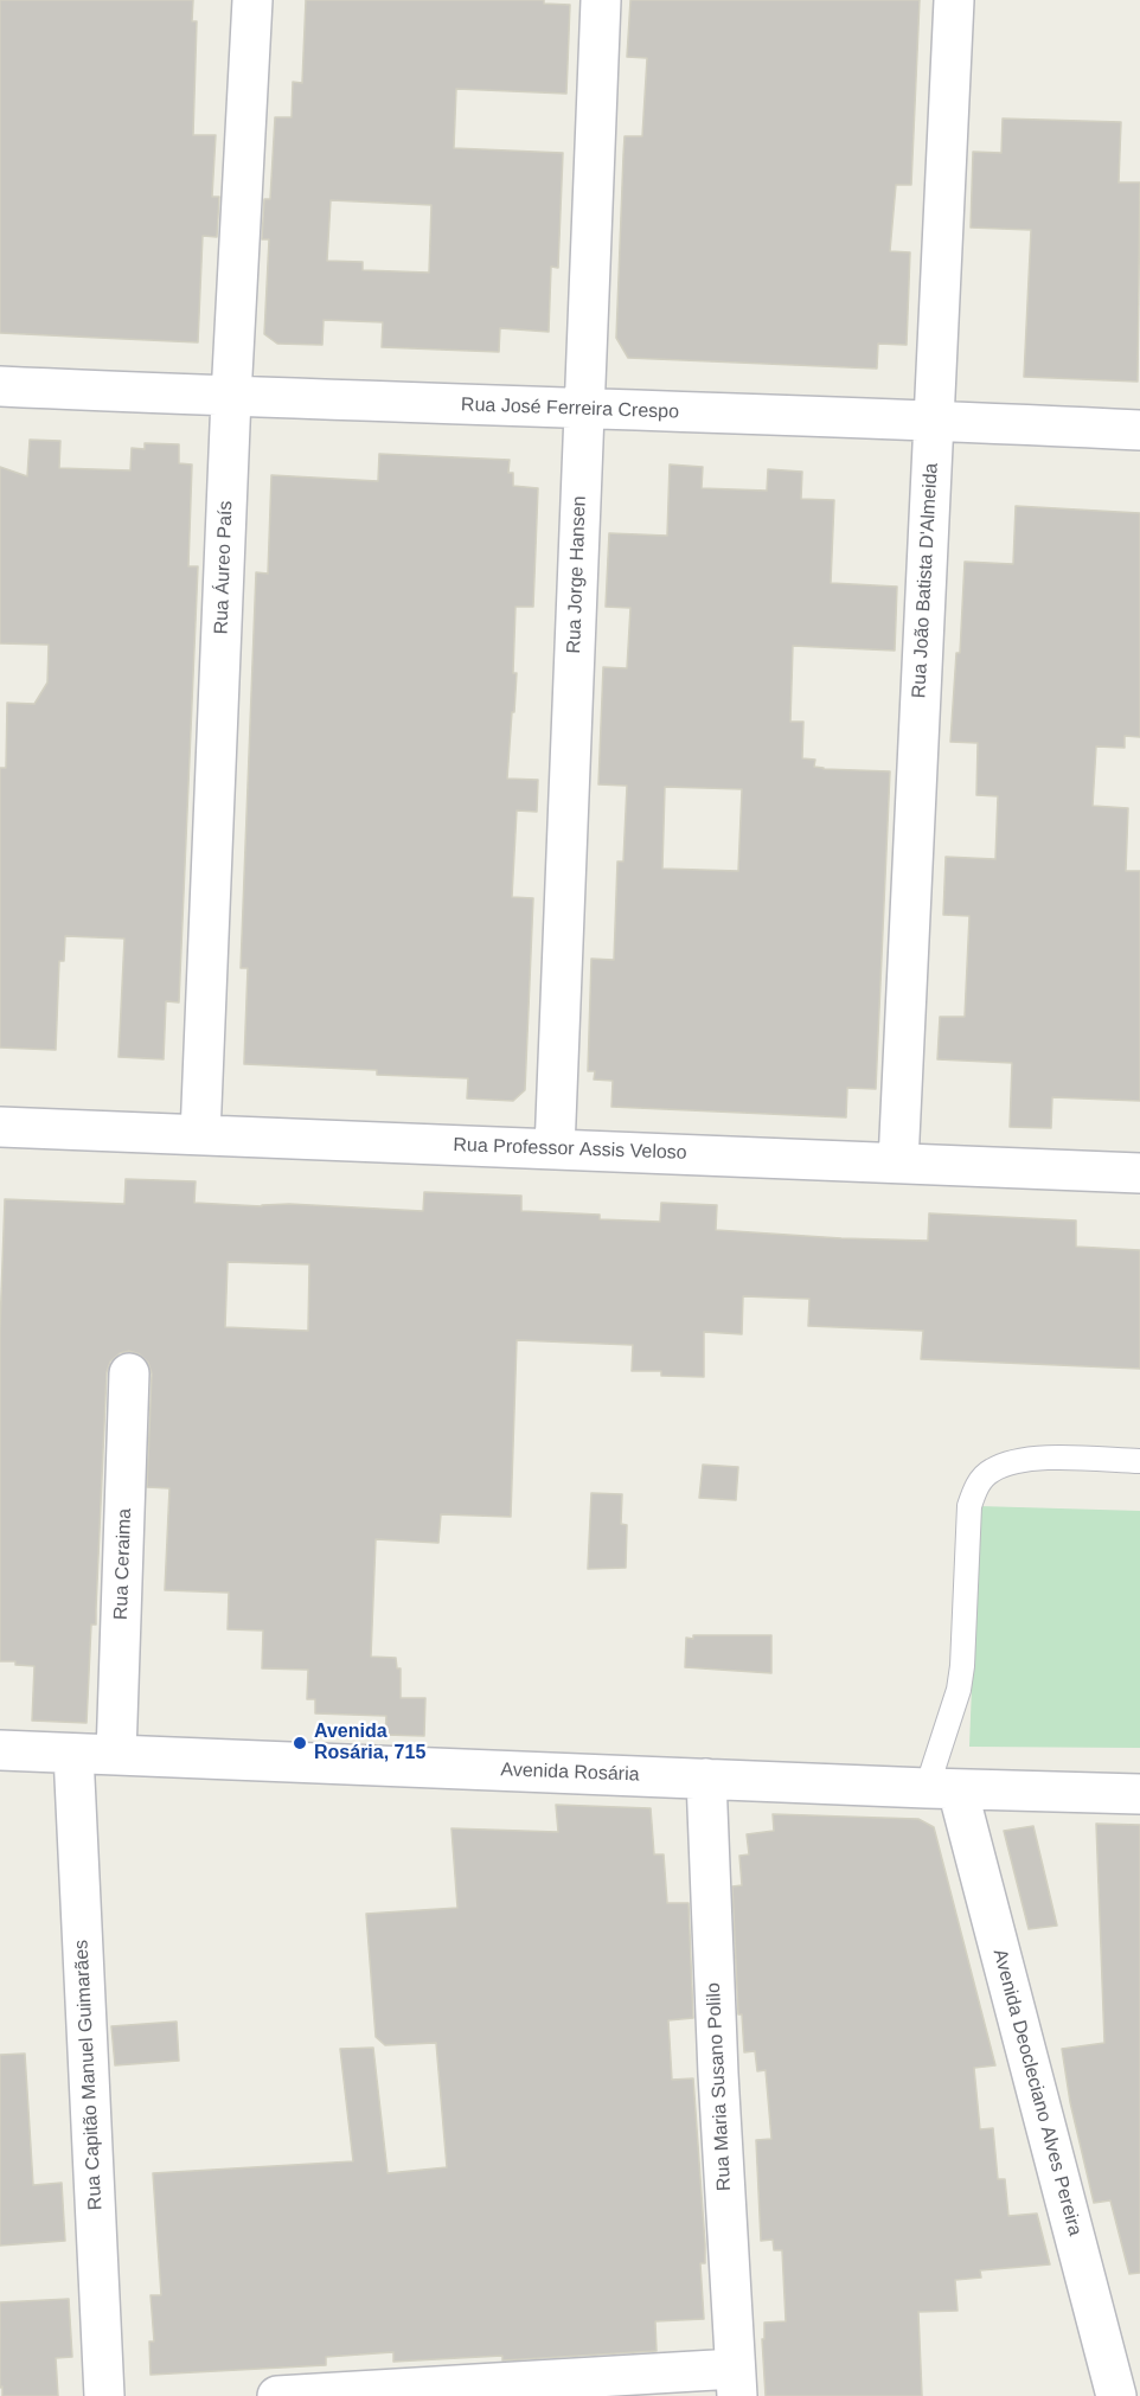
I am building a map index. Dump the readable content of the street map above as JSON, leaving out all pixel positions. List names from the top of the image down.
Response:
{
  "streets": {
    "street": [
      "Rua José Ferreira Crespo",
      "Rua Áureo País",
      "Rua Jorge Hansen",
      "Rua João Batista D'Almeida",
      "Rua Professor Assis Veloso",
      "Rua Ceraima",
      "Avenida Rosária",
      "Rua Capitão Manuel Guimarães",
      "Rua Maria Susano Polilo",
      "Avenida Deocleciano Alves Pereira"
    ]
  },
  "crossings": [
    ["Rua José Ferreira Crespo", "Rua Áureo País"],
    ["Rua José Ferreira Crespo", "Rua Jorge Hansen"],
    ["Rua José Ferreira Crespo", "Rua João Batista D'Almeida"],
    ["Rua Áureo País", "Rua Professor Assis Veloso"],
    ["Rua Jorge Hansen", "Rua Professor Assis Veloso"],
    ["Rua João Batista D'Almeida", "Rua Professor Assis Veloso"],
    ["Rua Ceraima", "Avenida Rosária"],
    ["Avenida Rosária", "Rua Capitão Manuel Guimarães"],
    ["Avenida Rosária", "Rua Maria Susano Polilo"],
    ["Avenida Rosária", "Avenida Deocleciano Alves Pereira"]
  ],
  "places": ["Avenida Rosária, 715"]
}
